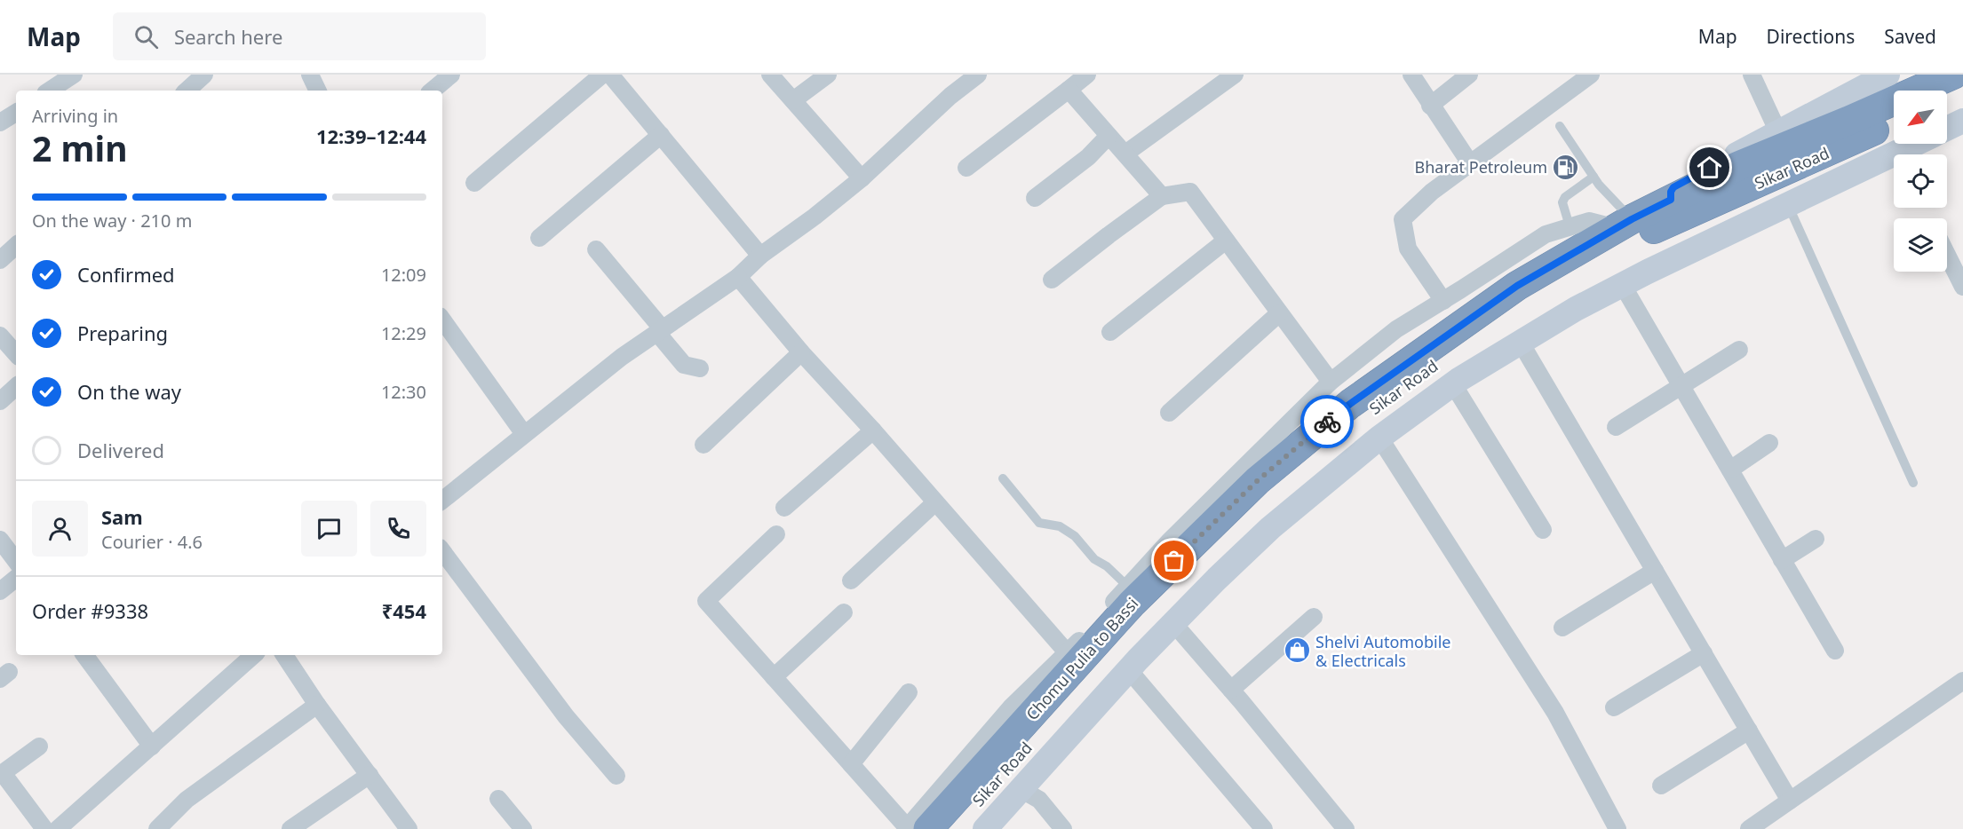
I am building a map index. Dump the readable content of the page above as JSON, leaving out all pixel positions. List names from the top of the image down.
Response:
{
  "streets": {
    "highway": ["Sikar Road", "Chomu Pulia to Bassi"]
  },
  "places": {
    "fuel station": ["Bharat Petroleum"],
    "shop": ["Shelvi Automobile & Electricals"]
  },
  "north": "bottom left",
  "page": {
    "header": "Map",
    "search": "Search here",
    "nav": ["Map", "Directions", "Saved"],
    "heading": ["2 min", "Arriving in", "12:39–12:44"],
    "panel": [
      "Sam",
      "Courier · 4.6",
      "Order #9338",
      "₹454"
    ],
    "bar": "On the way · 210 m",
    "list": [
      ["Confirmed", "12:09"],
      ["Preparing", "12:29"],
      ["On the way", "12:30"],
      "Delivered"
    ]
  }
}
